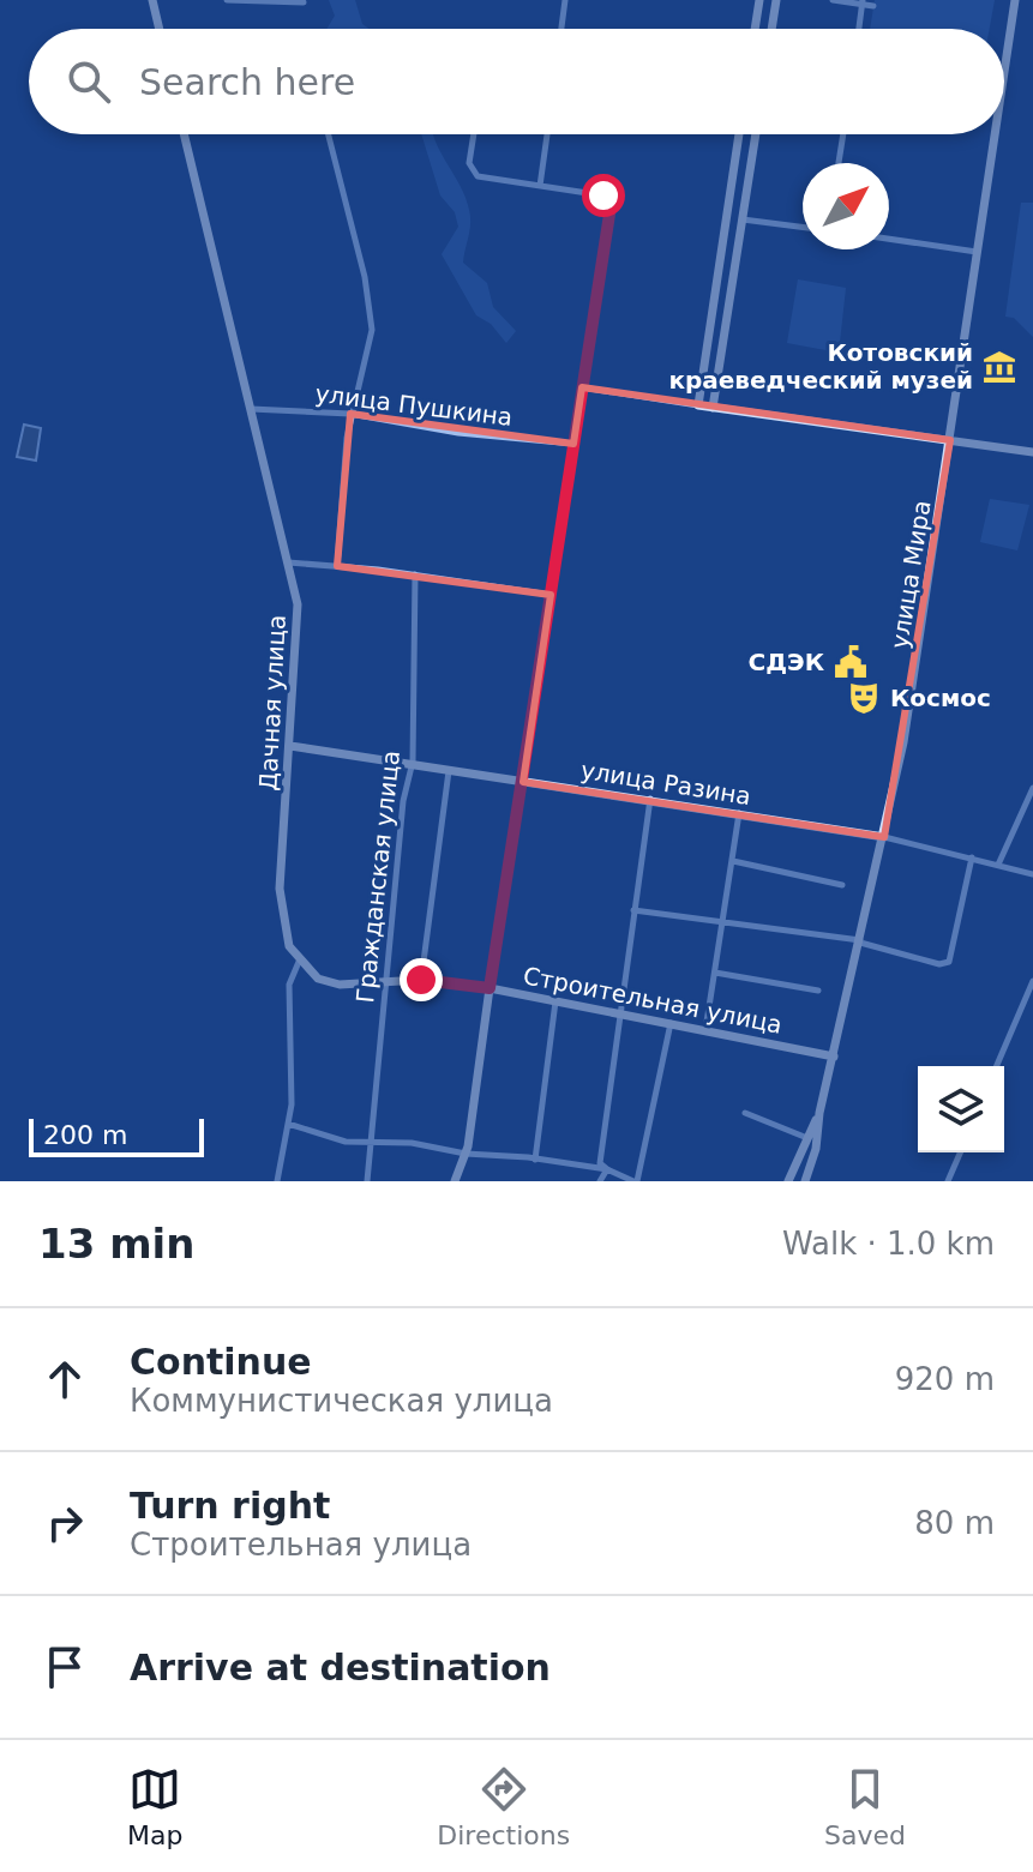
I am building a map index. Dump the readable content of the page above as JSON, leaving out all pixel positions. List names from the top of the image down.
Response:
{
  "streets": {
    "street": [
      "улица Пушкина",
      "улица Мира",
      "Дачная улица",
      "улица Разина",
      "Гражданская улица",
      "Строительная улица"
    ]
  },
  "crossings": [
    ["улица Пушкина", "Дачная улица"],
    ["улица Мира", "улица Разина"],
    ["улица Мира", "Строительная улица"],
    ["Дачная улица", "улица Разина"],
    ["Дачная улица", "Строительная улица"],
    ["улица Разина", "Гражданская улица"],
    ["Гражданская улица", "Строительная улица"]
  ],
  "places": {
    "museum": ["Котовский краеведческий музей"],
    "public building": ["СДЭК"],
    "theatre": ["Космос"]
  },
  "scale_bar": "200 m",
  "north": "top right",
  "page": {
    "search": "Search here",
    "scale": "200 m",
    "heading": ["13 min", "Walk · 1.0 km"],
    "list": [
      ["Continue", "Коммунистическая улица", "920 m"],
      ["Turn right", "Строительная улица", "80 m"],
      "Arrive at destination"
    ],
    "nav": ["Map", "Directions", "Saved"]
  }
}
